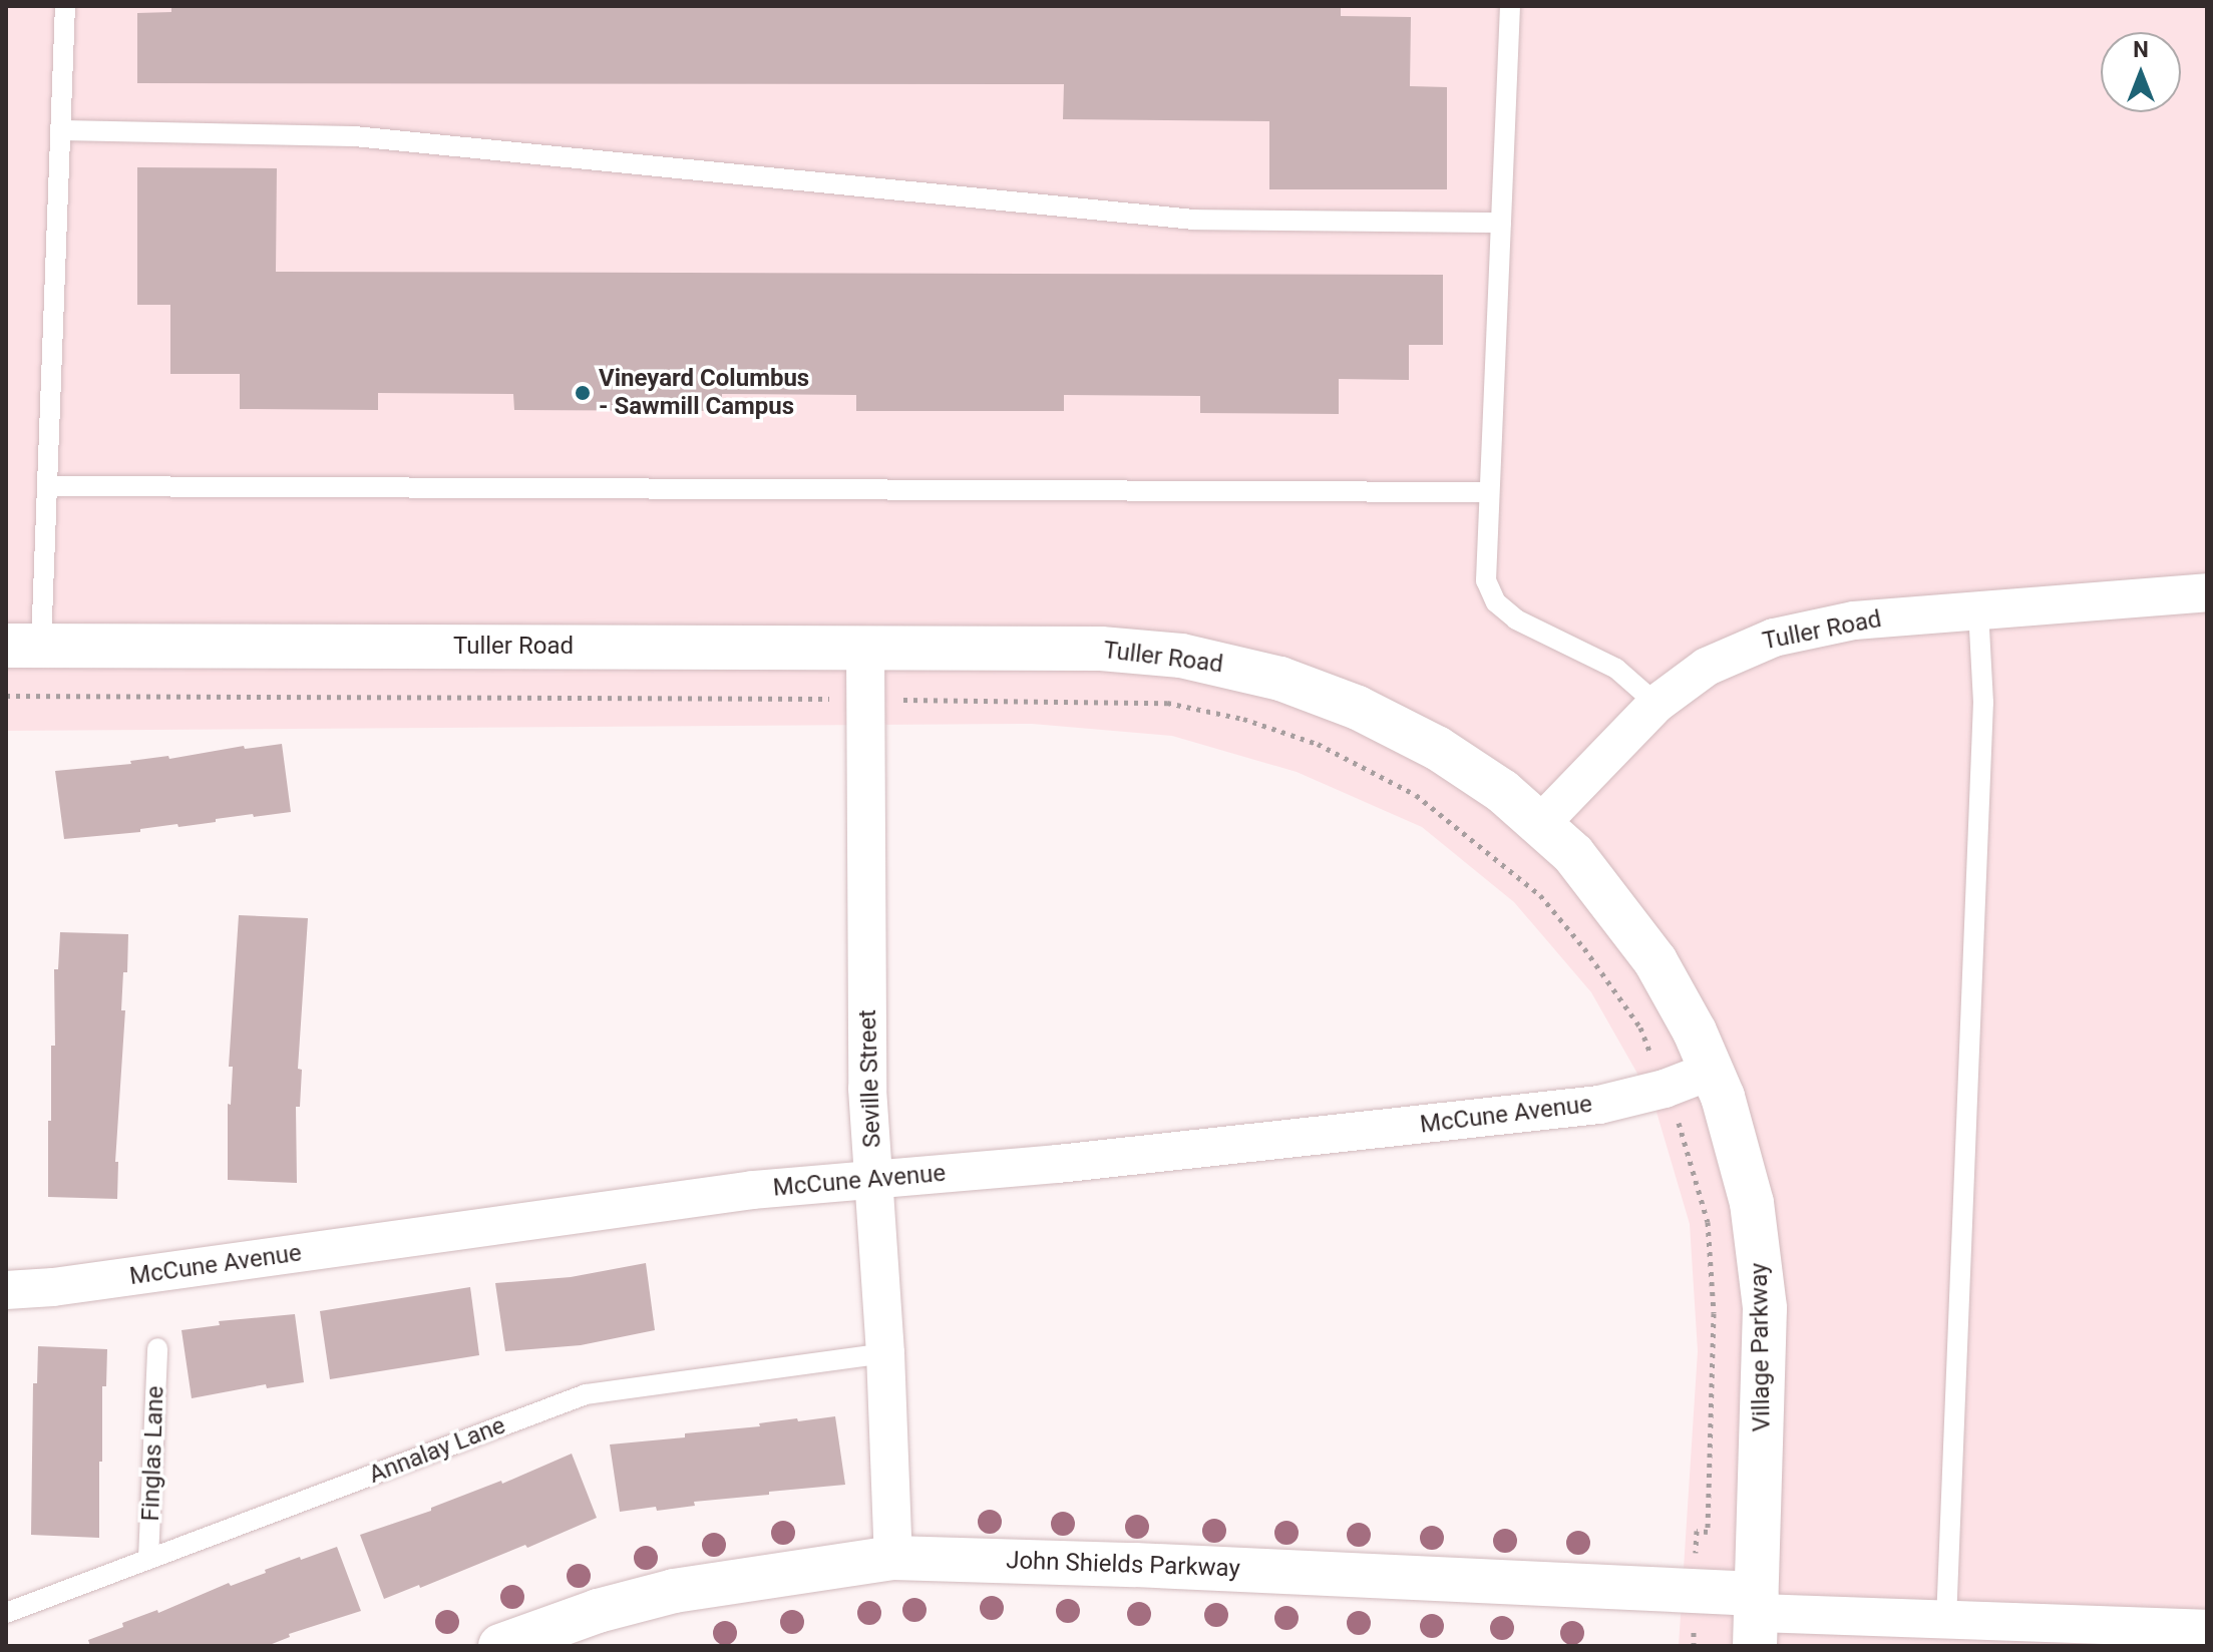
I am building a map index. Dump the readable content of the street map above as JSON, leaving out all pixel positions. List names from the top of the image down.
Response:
{
  "streets": {
    "street": [
      "Tuller Road",
      "Seville Street",
      "McCune Avenue",
      "Village Parkway",
      "John Shields Parkway"
    ],
    "lane": ["Annalay Lane", "Finglas Lane"]
  },
  "crossings": [
    ["Tuller Road", "Seville Street"],
    ["Tuller Road", "Village Parkway"],
    ["Seville Street", "McCune Avenue"],
    ["Seville Street", "Annalay Lane"],
    ["Seville Street", "John Shields Parkway"],
    ["McCune Avenue", "Village Parkway"],
    ["Village Parkway", "John Shields Parkway"],
    ["Annalay Lane", "Finglas Lane"]
  ],
  "places": ["Vineyard Columbus - Sawmill Campus"],
  "north": "top"
}
